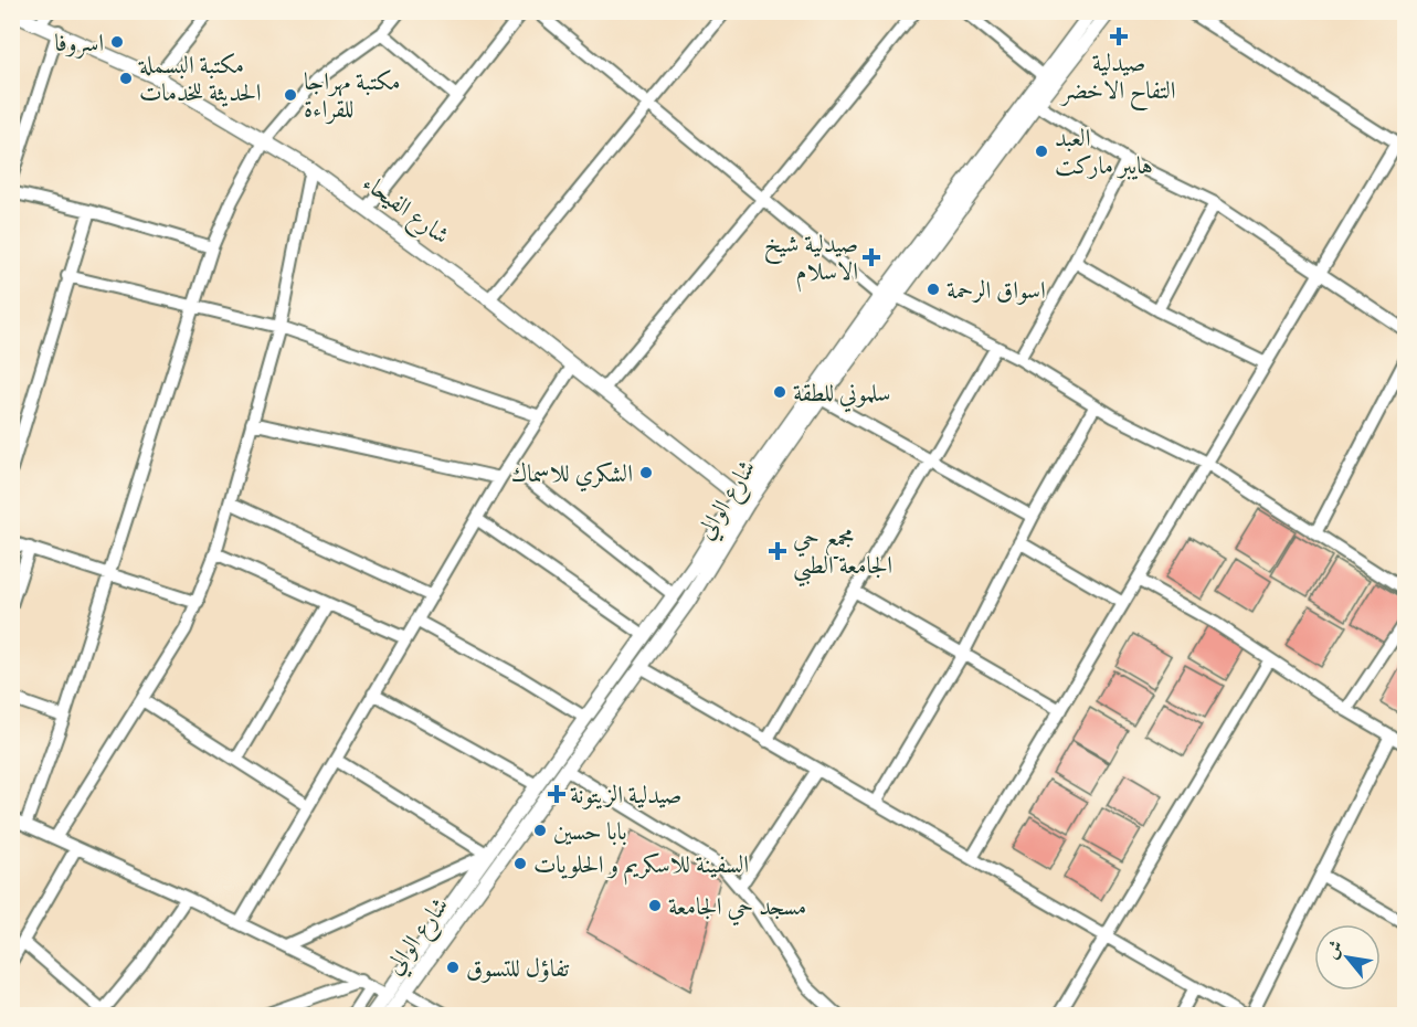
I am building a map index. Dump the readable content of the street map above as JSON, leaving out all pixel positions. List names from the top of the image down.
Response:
{
  "streets": {
    "street": ["شارع الفيحاء", "شارع الوالي"]
  },
  "crossings": [
    ["شارع الفيحاء", "شارع الوالي"]
  ],
  "places": {
    "health": [
      "صيدلية التفاح الاخضر",
      "صيدلية شيخ الاسلام",
      "مجمع حي الجامعة الطبي",
      "صيدلية الزيتونة"
    ],
    "other": [
      "اسروفا",
      "مكتبة البسملة الحديثة للخدمات",
      "مكتبة مهراجا للقراءة",
      "العبد هايبر ماركت",
      "اسواق الرحمة",
      "سلموني للطقة",
      "الشكري للاسماك",
      "بابا حسين",
      "السفينة للاسكريم و الحلويات",
      "مسجد حي الجامعة",
      "تفاؤل للتسوق"
    ]
  },
  "north": "top left"
}
